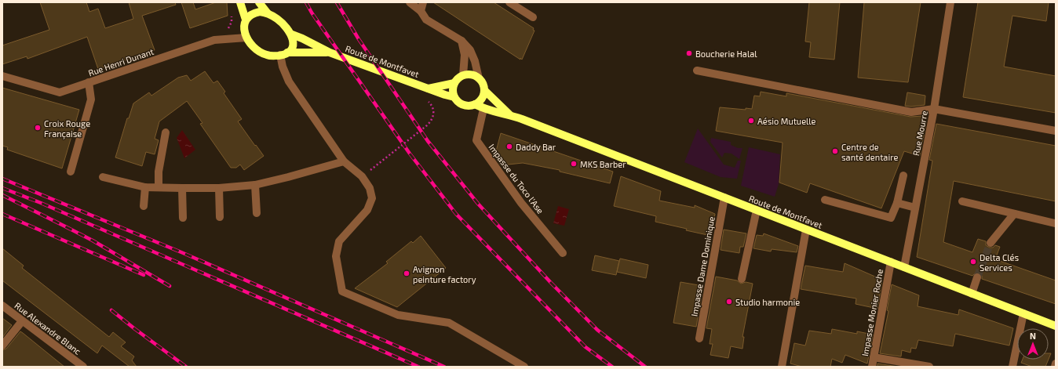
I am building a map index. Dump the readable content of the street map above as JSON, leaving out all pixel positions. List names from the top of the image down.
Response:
{
  "streets": {
    "main road": ["Route de Montfavet"],
    "street": [
      "Rue Henri Dunant",
      "Rue Mourre",
      "Impasse du Toco l'Ase",
      "Impasse Dame Dominique",
      "Impasse Monier Roche",
      "Rue Alexandre Blanc"
    ]
  },
  "crossings": [
    ["Route de Montfavet", "Rue Henri Dunant"],
    ["Route de Montfavet", "Rue Mourre"],
    ["Route de Montfavet", "Impasse du Toco l'Ase"],
    ["Route de Montfavet", "Impasse Dame Dominique"],
    ["Route de Montfavet", "Impasse Monier Roche"]
  ],
  "places": [
    "Boucherie Halal",
    "Aésio Mutuelle",
    "Croix Rouge Française",
    "Daddy Bar",
    "Centre de santé dentaire",
    "MKS Barber",
    "Delta Clés Services",
    "Avignon peinture factory",
    "Studio harmonie"
  ],
  "north": "top"
}
